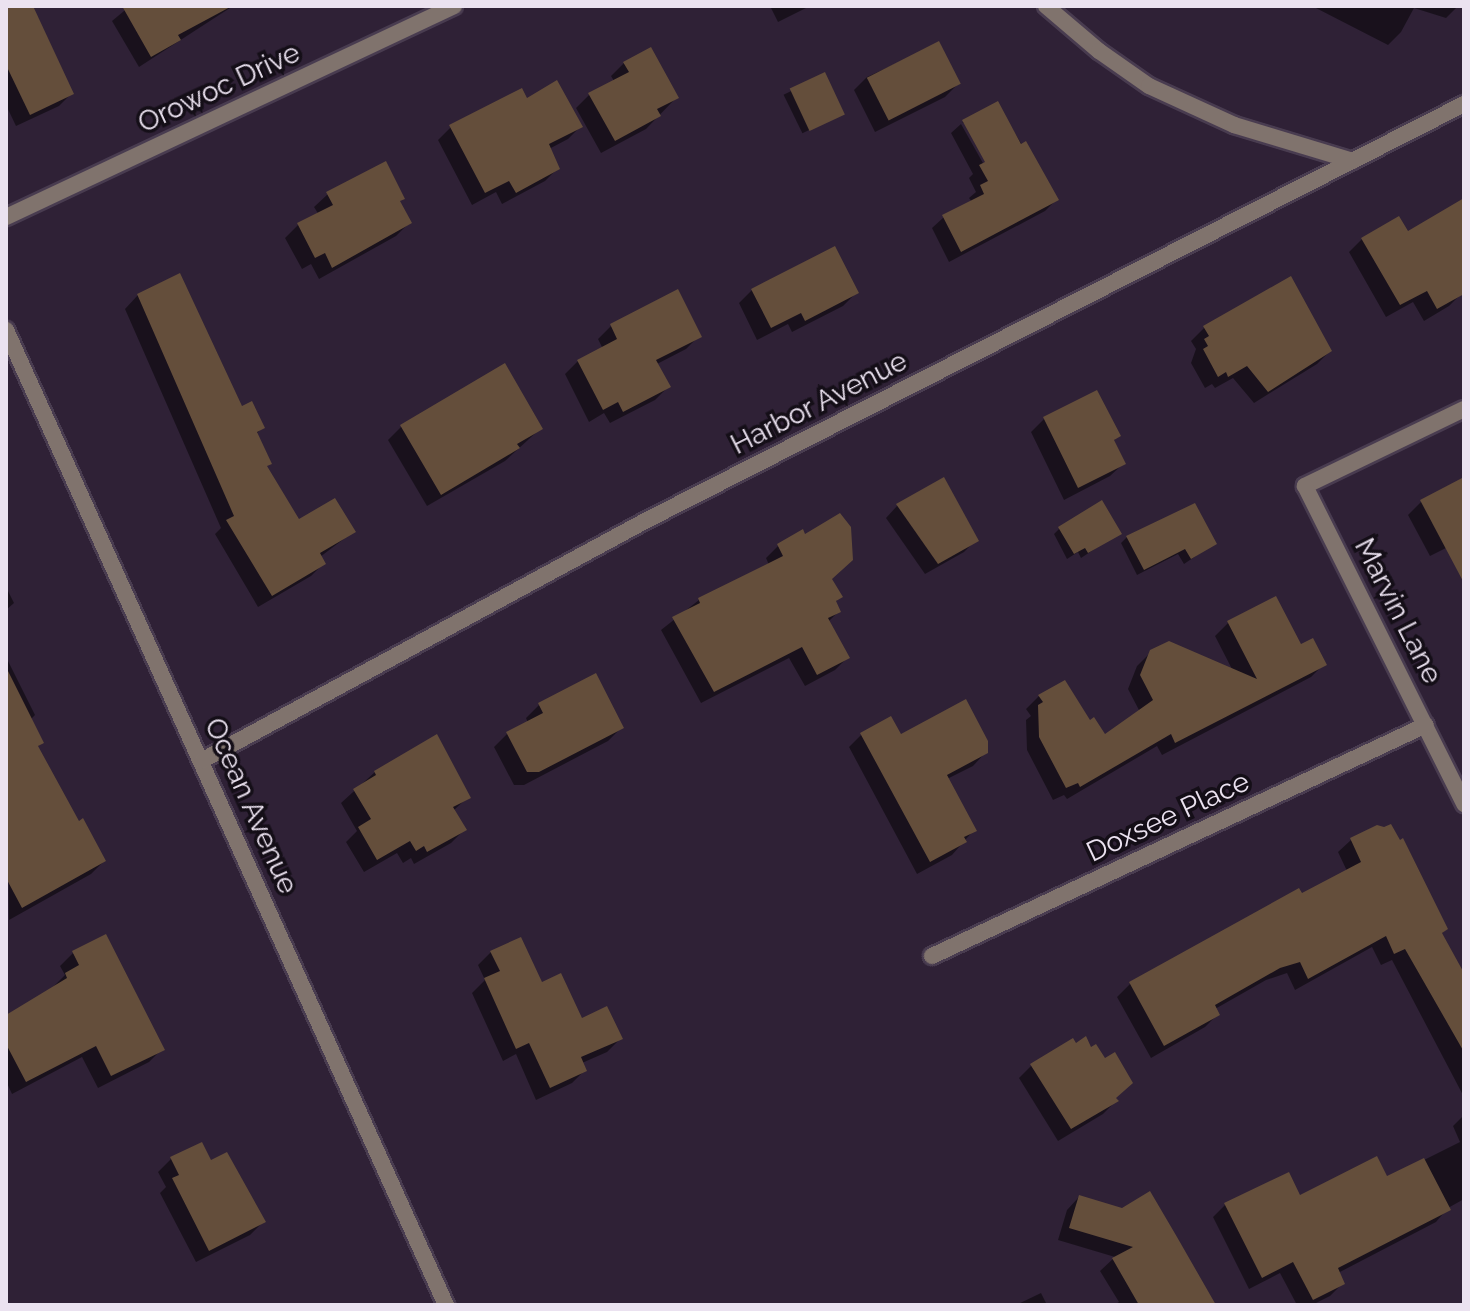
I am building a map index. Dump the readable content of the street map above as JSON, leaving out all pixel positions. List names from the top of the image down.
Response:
{
  "streets": {
    "street": [
      "Orowoc Drive",
      "Harbor Avenue",
      "Marvin Lane",
      "Ocean Avenue",
      "Doxsee Place"
    ]
  },
  "crossings": [
    ["Harbor Avenue", "Ocean Avenue"],
    ["Marvin Lane", "Doxsee Place"]
  ]
}
